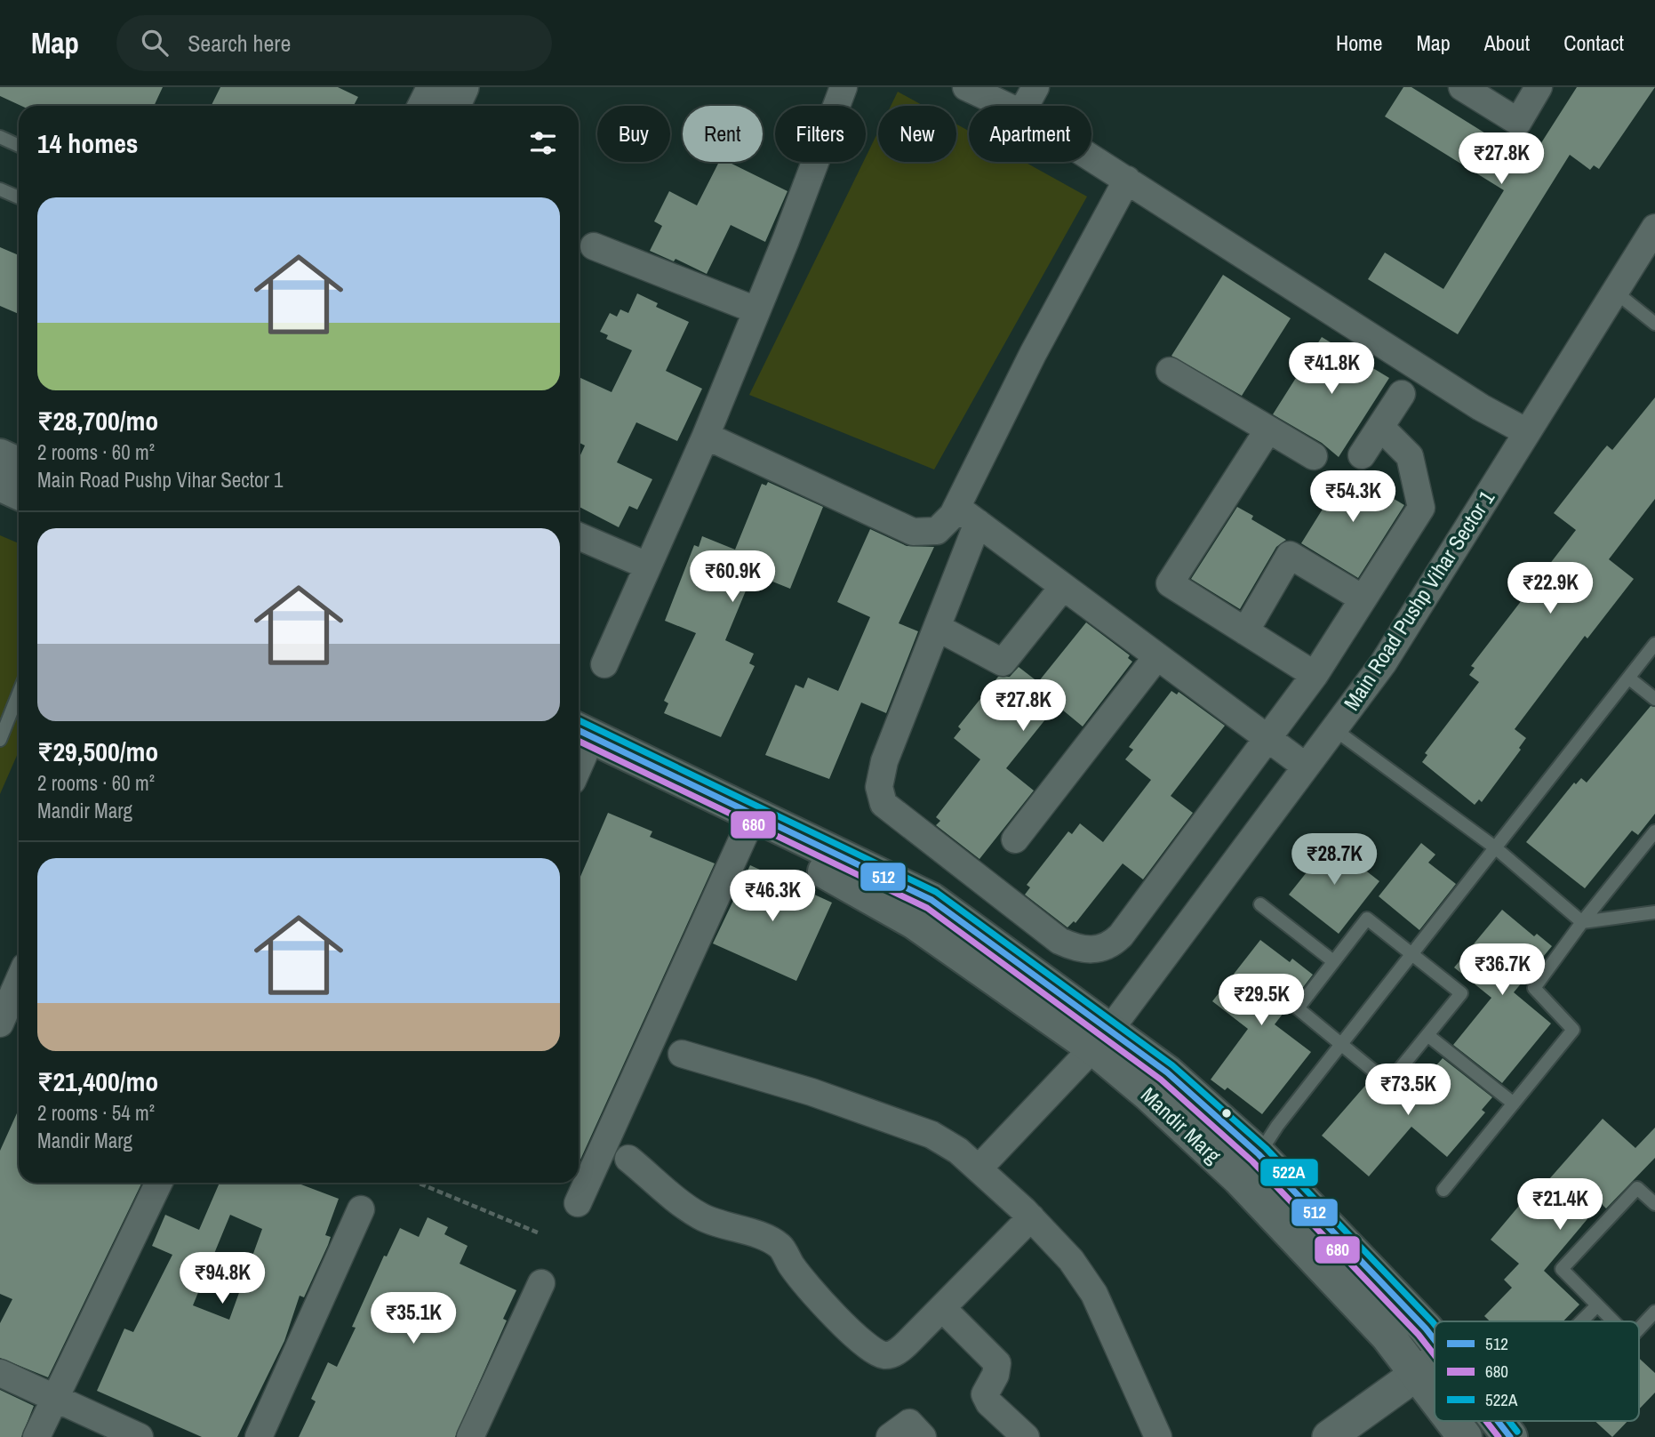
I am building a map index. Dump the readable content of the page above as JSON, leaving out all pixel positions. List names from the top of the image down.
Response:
{
  "streets": {
    "main road": ["Mandir Marg"],
    "street": ["Main Road Pushp Vihar Sector 1"]
  },
  "crossings": [
    ["Main Road Pushp Vihar Sector 1", "Mandir Marg"]
  ],
  "lines": ["transit line 522A", "transit line 512", "transit line 680"],
  "legend": ["512", "680", "522A"],
  "page": {
    "header": "Map",
    "search": "Search here",
    "nav": [
      "Home",
      "Map",
      "About",
      "Contact"
    ],
    "chip": [
      "Buy",
      "Rent",
      "Filters",
      "New",
      "Apartment"
    ],
    "heading": "14 homes",
    "price": [
      "₹27.8K",
      "₹41.8K",
      "₹54.3K",
      "₹60.9K",
      "₹22.9K",
      "₹27.8K",
      "₹28.7K",
      "₹46.3K",
      "₹36.7K",
      "₹29.5K",
      "₹73.5K",
      "₹21.4K",
      "₹94.8K",
      "₹35.1K"
    ],
    "list": [
      {
        "name": "₹28,700/mo",
        "note": "2 rooms · 60 m² · Main Road Pushp Vihar Sector 1"
      },
      {
        "name": "₹29,500/mo",
        "note": "2 rooms · 60 m² · Mandir Marg"
      },
      {
        "name": "₹21,400/mo",
        "note": "2 rooms · 54 m² · Mandir Marg"
      }
    ]
  }
}
